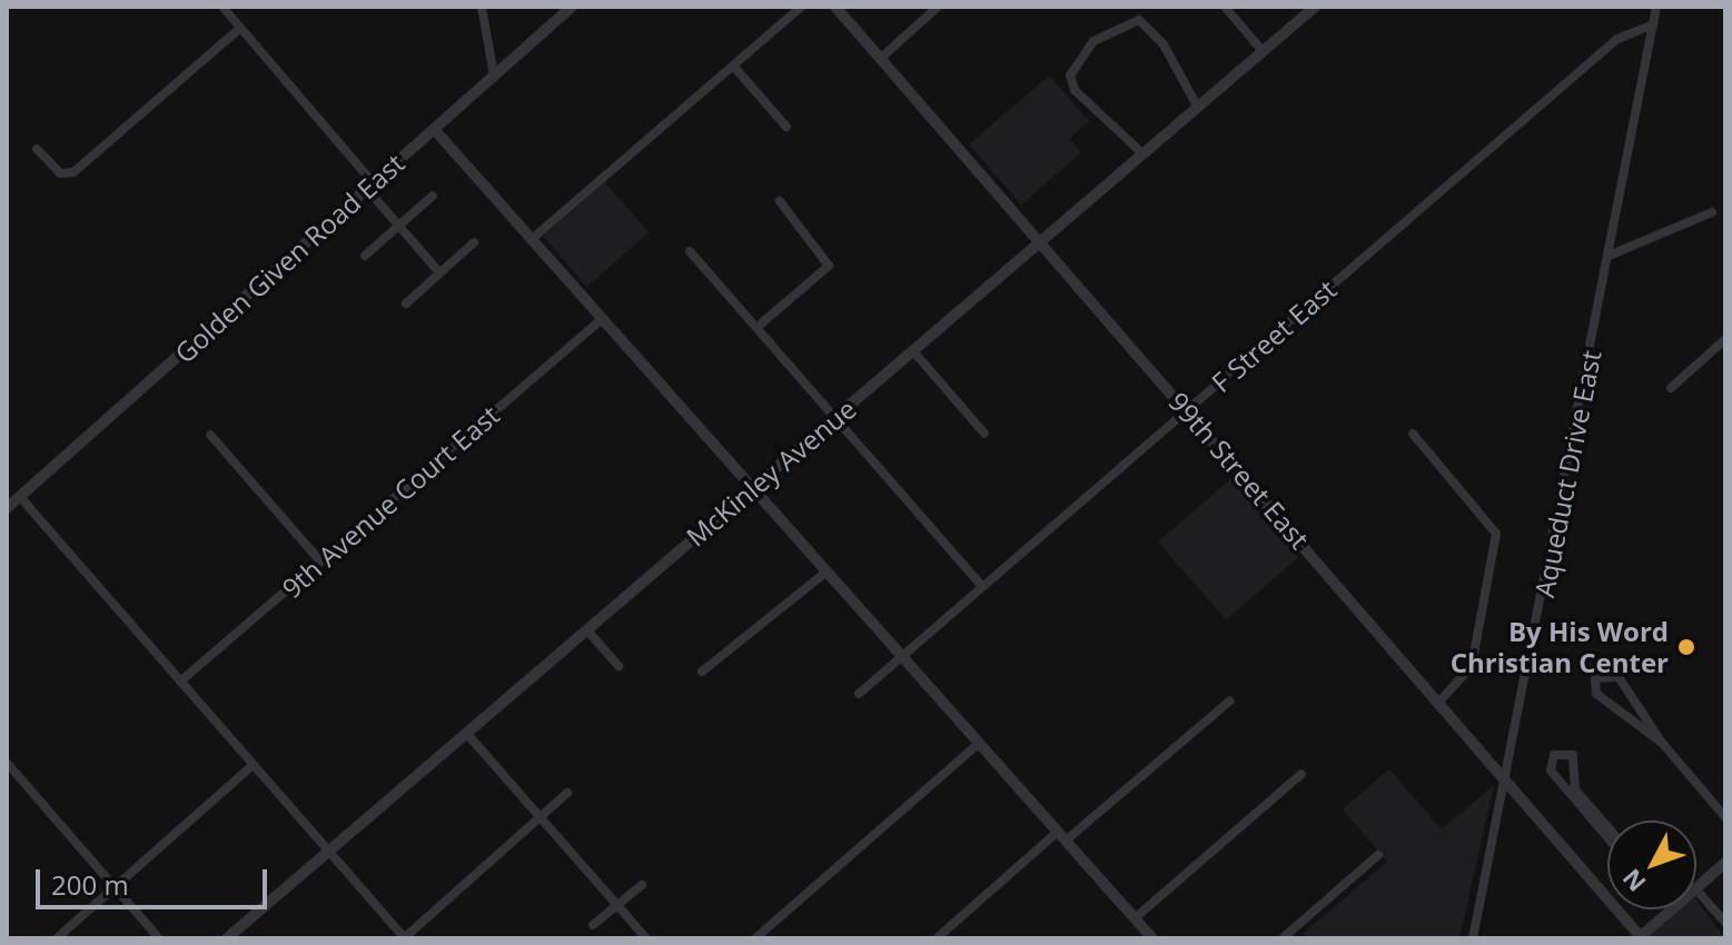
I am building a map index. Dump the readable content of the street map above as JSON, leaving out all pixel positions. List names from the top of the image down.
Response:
{
  "streets": {
    "street": [
      "Golden Given Road East",
      "F Street East",
      "99th Street East",
      "McKinley Avenue",
      "Aqueduct Drive East",
      "9th Avenue Court East"
    ]
  },
  "crossings": [
    ["F Street East", "99th Street East"],
    ["F Street East", "Aqueduct Drive East"],
    ["99th Street East", "McKinley Avenue"],
    ["99th Street East", "Aqueduct Drive East"]
  ],
  "places": ["By His Word Christian Center"],
  "scale_bar": "200 m",
  "north": "bottom left"
}
